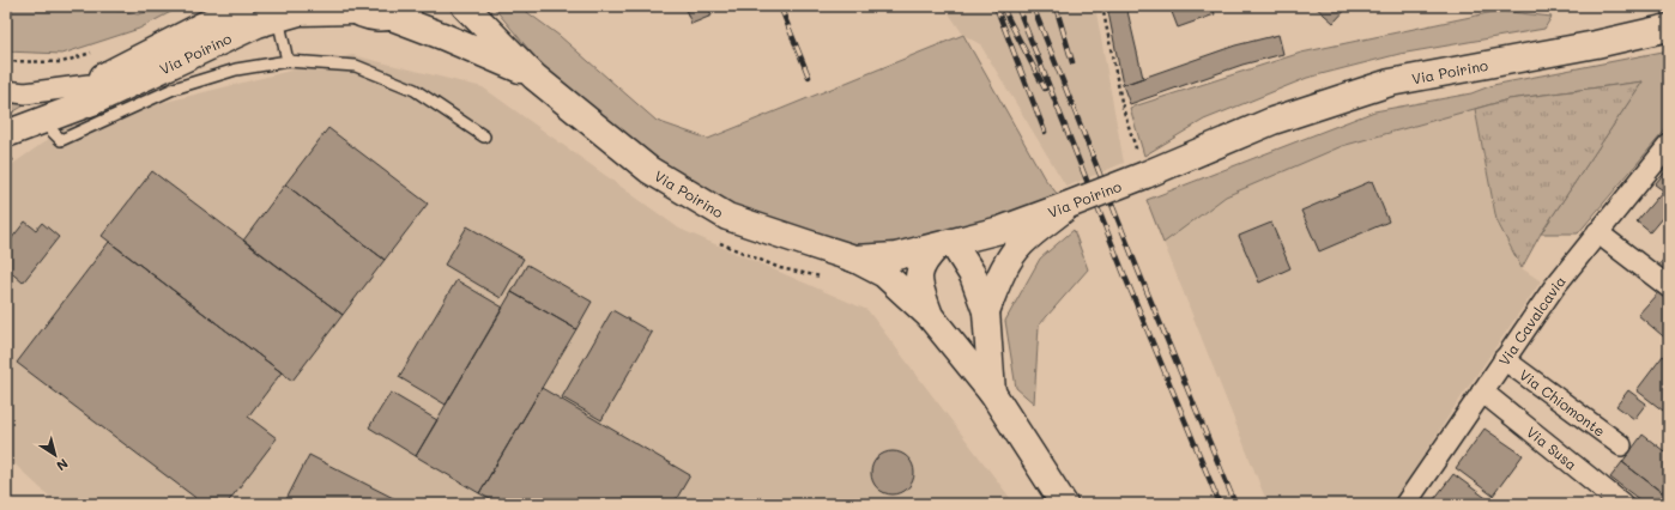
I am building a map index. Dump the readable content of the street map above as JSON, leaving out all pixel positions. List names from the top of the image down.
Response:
{
  "streets": {
    "main road": ["Via Poirino"],
    "street": ["Via Cavalcavia", "Via Chiomonte", "Via Susa"]
  },
  "crossings": [
    ["Via Cavalcavia", "Via Chiomonte"],
    ["Via Cavalcavia", "Via Susa"]
  ],
  "north": "bottom right"
}
